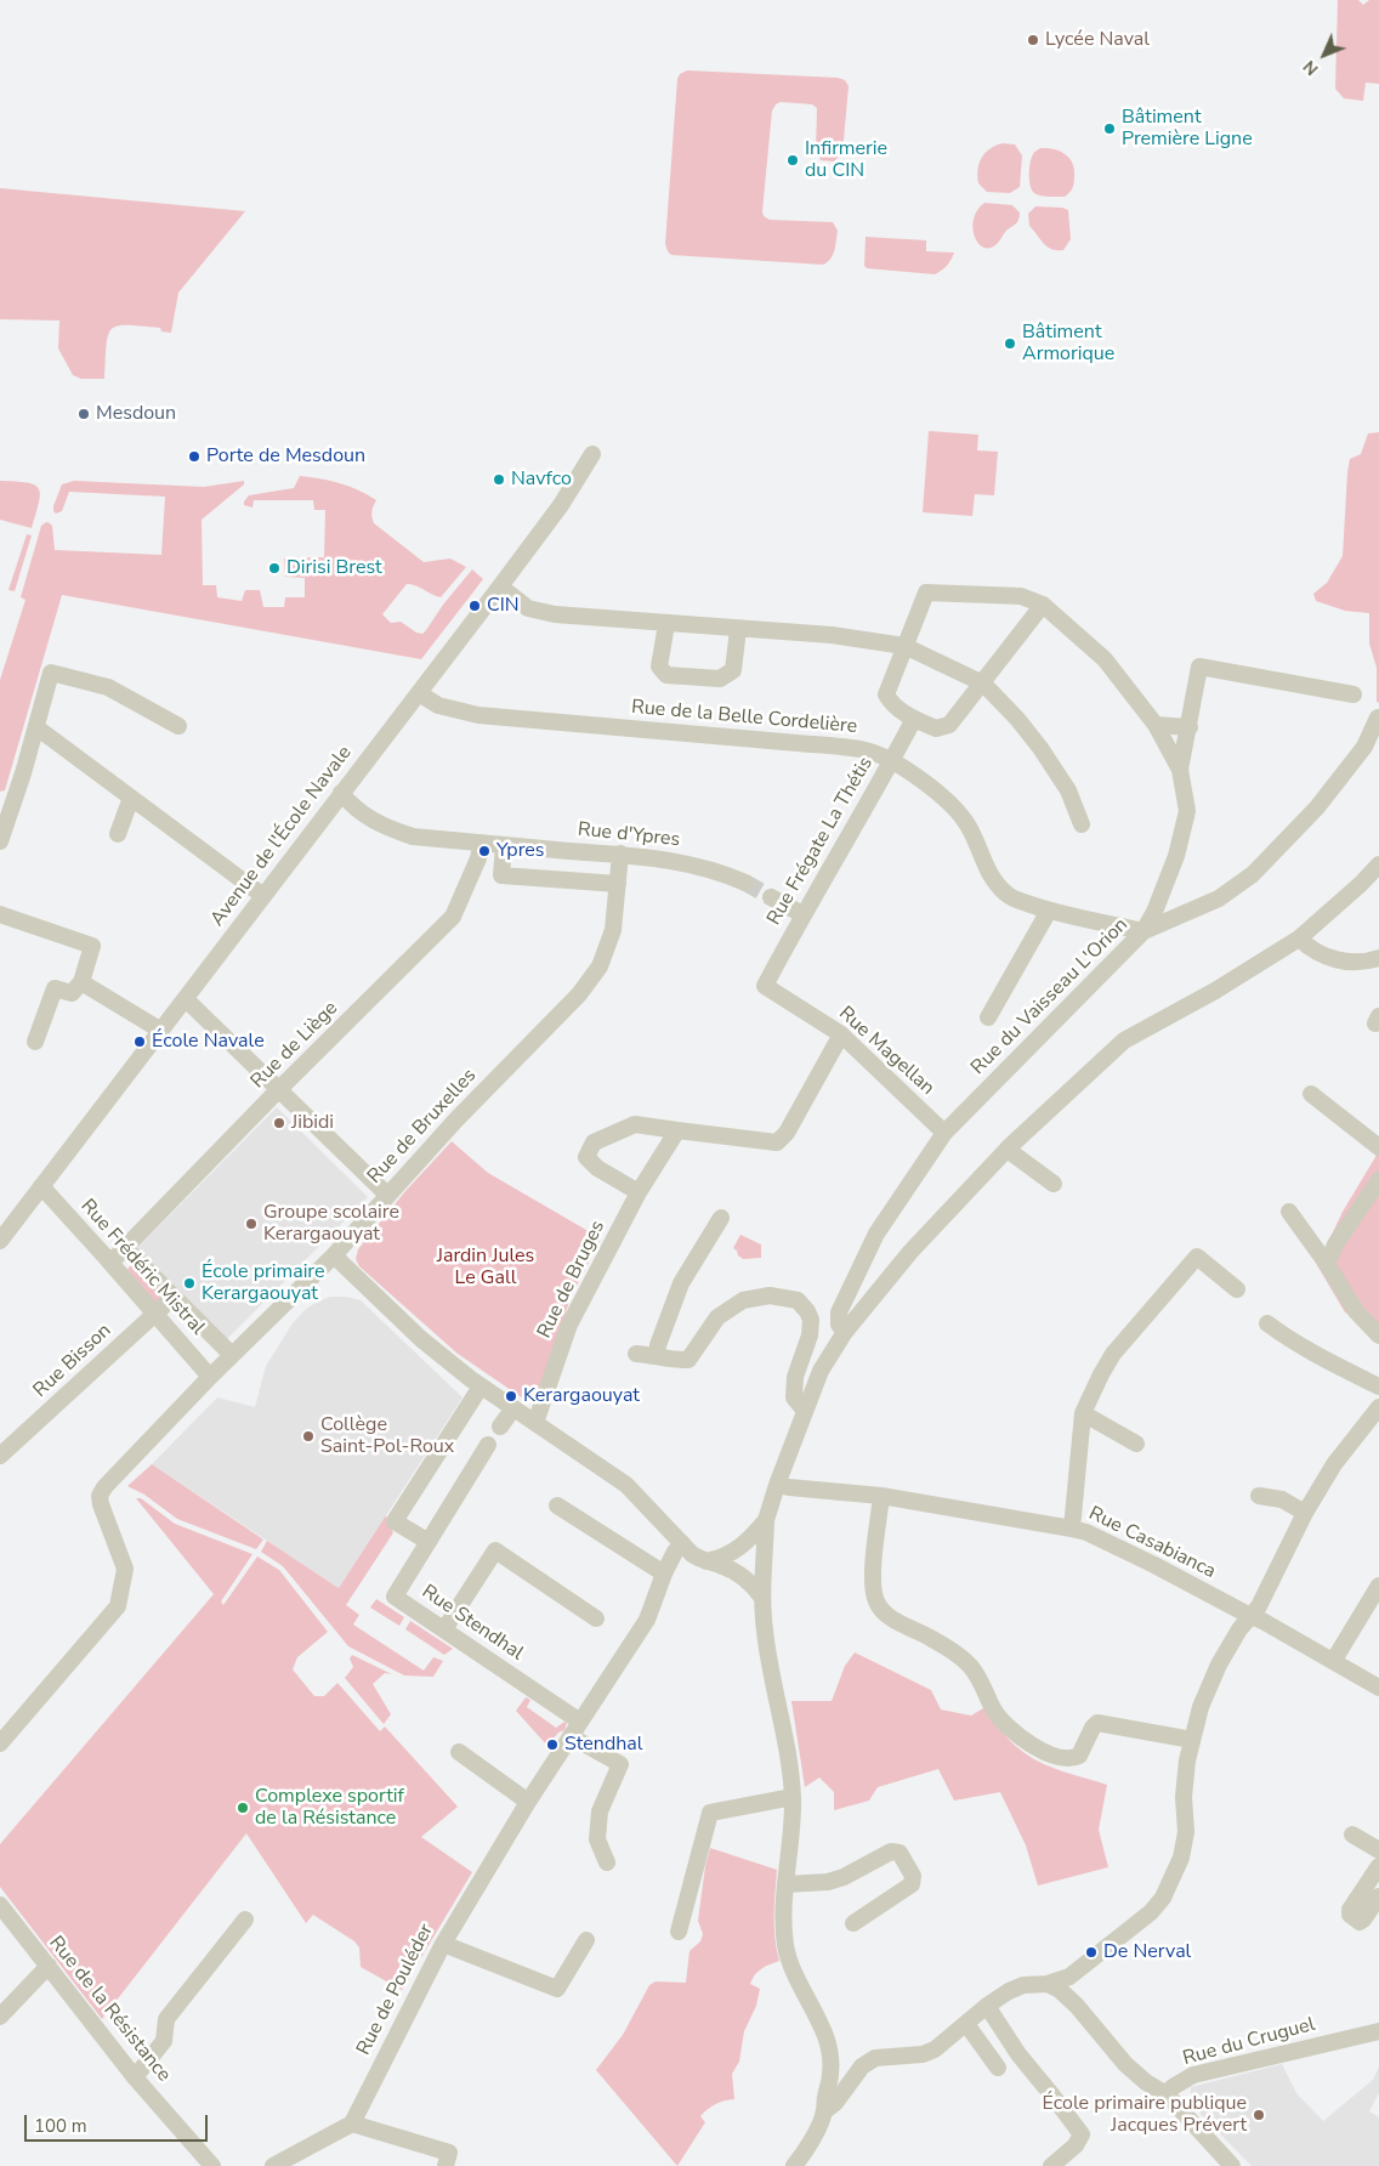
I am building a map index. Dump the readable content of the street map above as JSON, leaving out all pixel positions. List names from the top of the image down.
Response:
{
  "streets": {
    "street": [
      "Rue de la Belle Cordelière",
      "Rue d'Ypres",
      "Avenue de l'École Navale",
      "Rue Frégate La Thétis",
      "Rue du Vaisseau L'Orion",
      "Rue de Liège",
      "Rue Magellan",
      "Rue de Bruxelles",
      "Rue Frédéric Mistral",
      "Rue de Bruges",
      "Rue Bisson",
      "Rue Casabianca",
      "Rue Stendhal",
      "Rue de Pouléder",
      "Rue de la Résistance",
      "Rue du Cruguel"
    ]
  },
  "crossings": [
    ["Rue de la Belle Cordelière", "Avenue de l'École Navale"],
    ["Rue de la Belle Cordelière", "Rue Frégate La Thétis"],
    ["Rue de la Belle Cordelière", "Rue du Vaisseau L'Orion"],
    ["Rue d'Ypres", "Avenue de l'École Navale"],
    ["Rue d'Ypres", "Rue de Liège"],
    ["Rue d'Ypres", "Rue de Bruxelles"],
    ["Avenue de l'École Navale", "Rue Frédéric Mistral"],
    ["Rue Frégate La Thétis", "Rue Magellan"],
    ["Rue du Vaisseau L'Orion", "Rue Magellan"],
    ["Rue de Liège", "Rue Frédéric Mistral"],
    ["Rue de Bruxelles", "Rue Frédéric Mistral"],
    ["Rue Frédéric Mistral", "Rue Bisson"],
    ["Rue Stendhal", "Rue de Pouléder"]
  ],
  "parks": ["Jardin Jules Le Gall"],
  "places": [
    "Lycée Naval",
    "Bâtiment Première Ligne",
    "Infirmerie du CIN",
    "Bâtiment Armorique",
    "Mesdoun",
    "Porte de Mesdoun",
    "Navfco",
    "Dirisi Brest",
    "CIN",
    "Ypres",
    "École Navale",
    "Jibidi",
    "Groupe scolaire Kerargaouyat",
    "École primaire Kerargaouyat",
    "Kerargaouyat",
    "Collège Saint-Pol-Roux",
    "Stendhal",
    "Complexe sportif de la Résistance",
    "De Nerval",
    "École primaire publique Jacques Prévert"
  ],
  "scale_bar": "100 m",
  "north": "bottom left"
}
